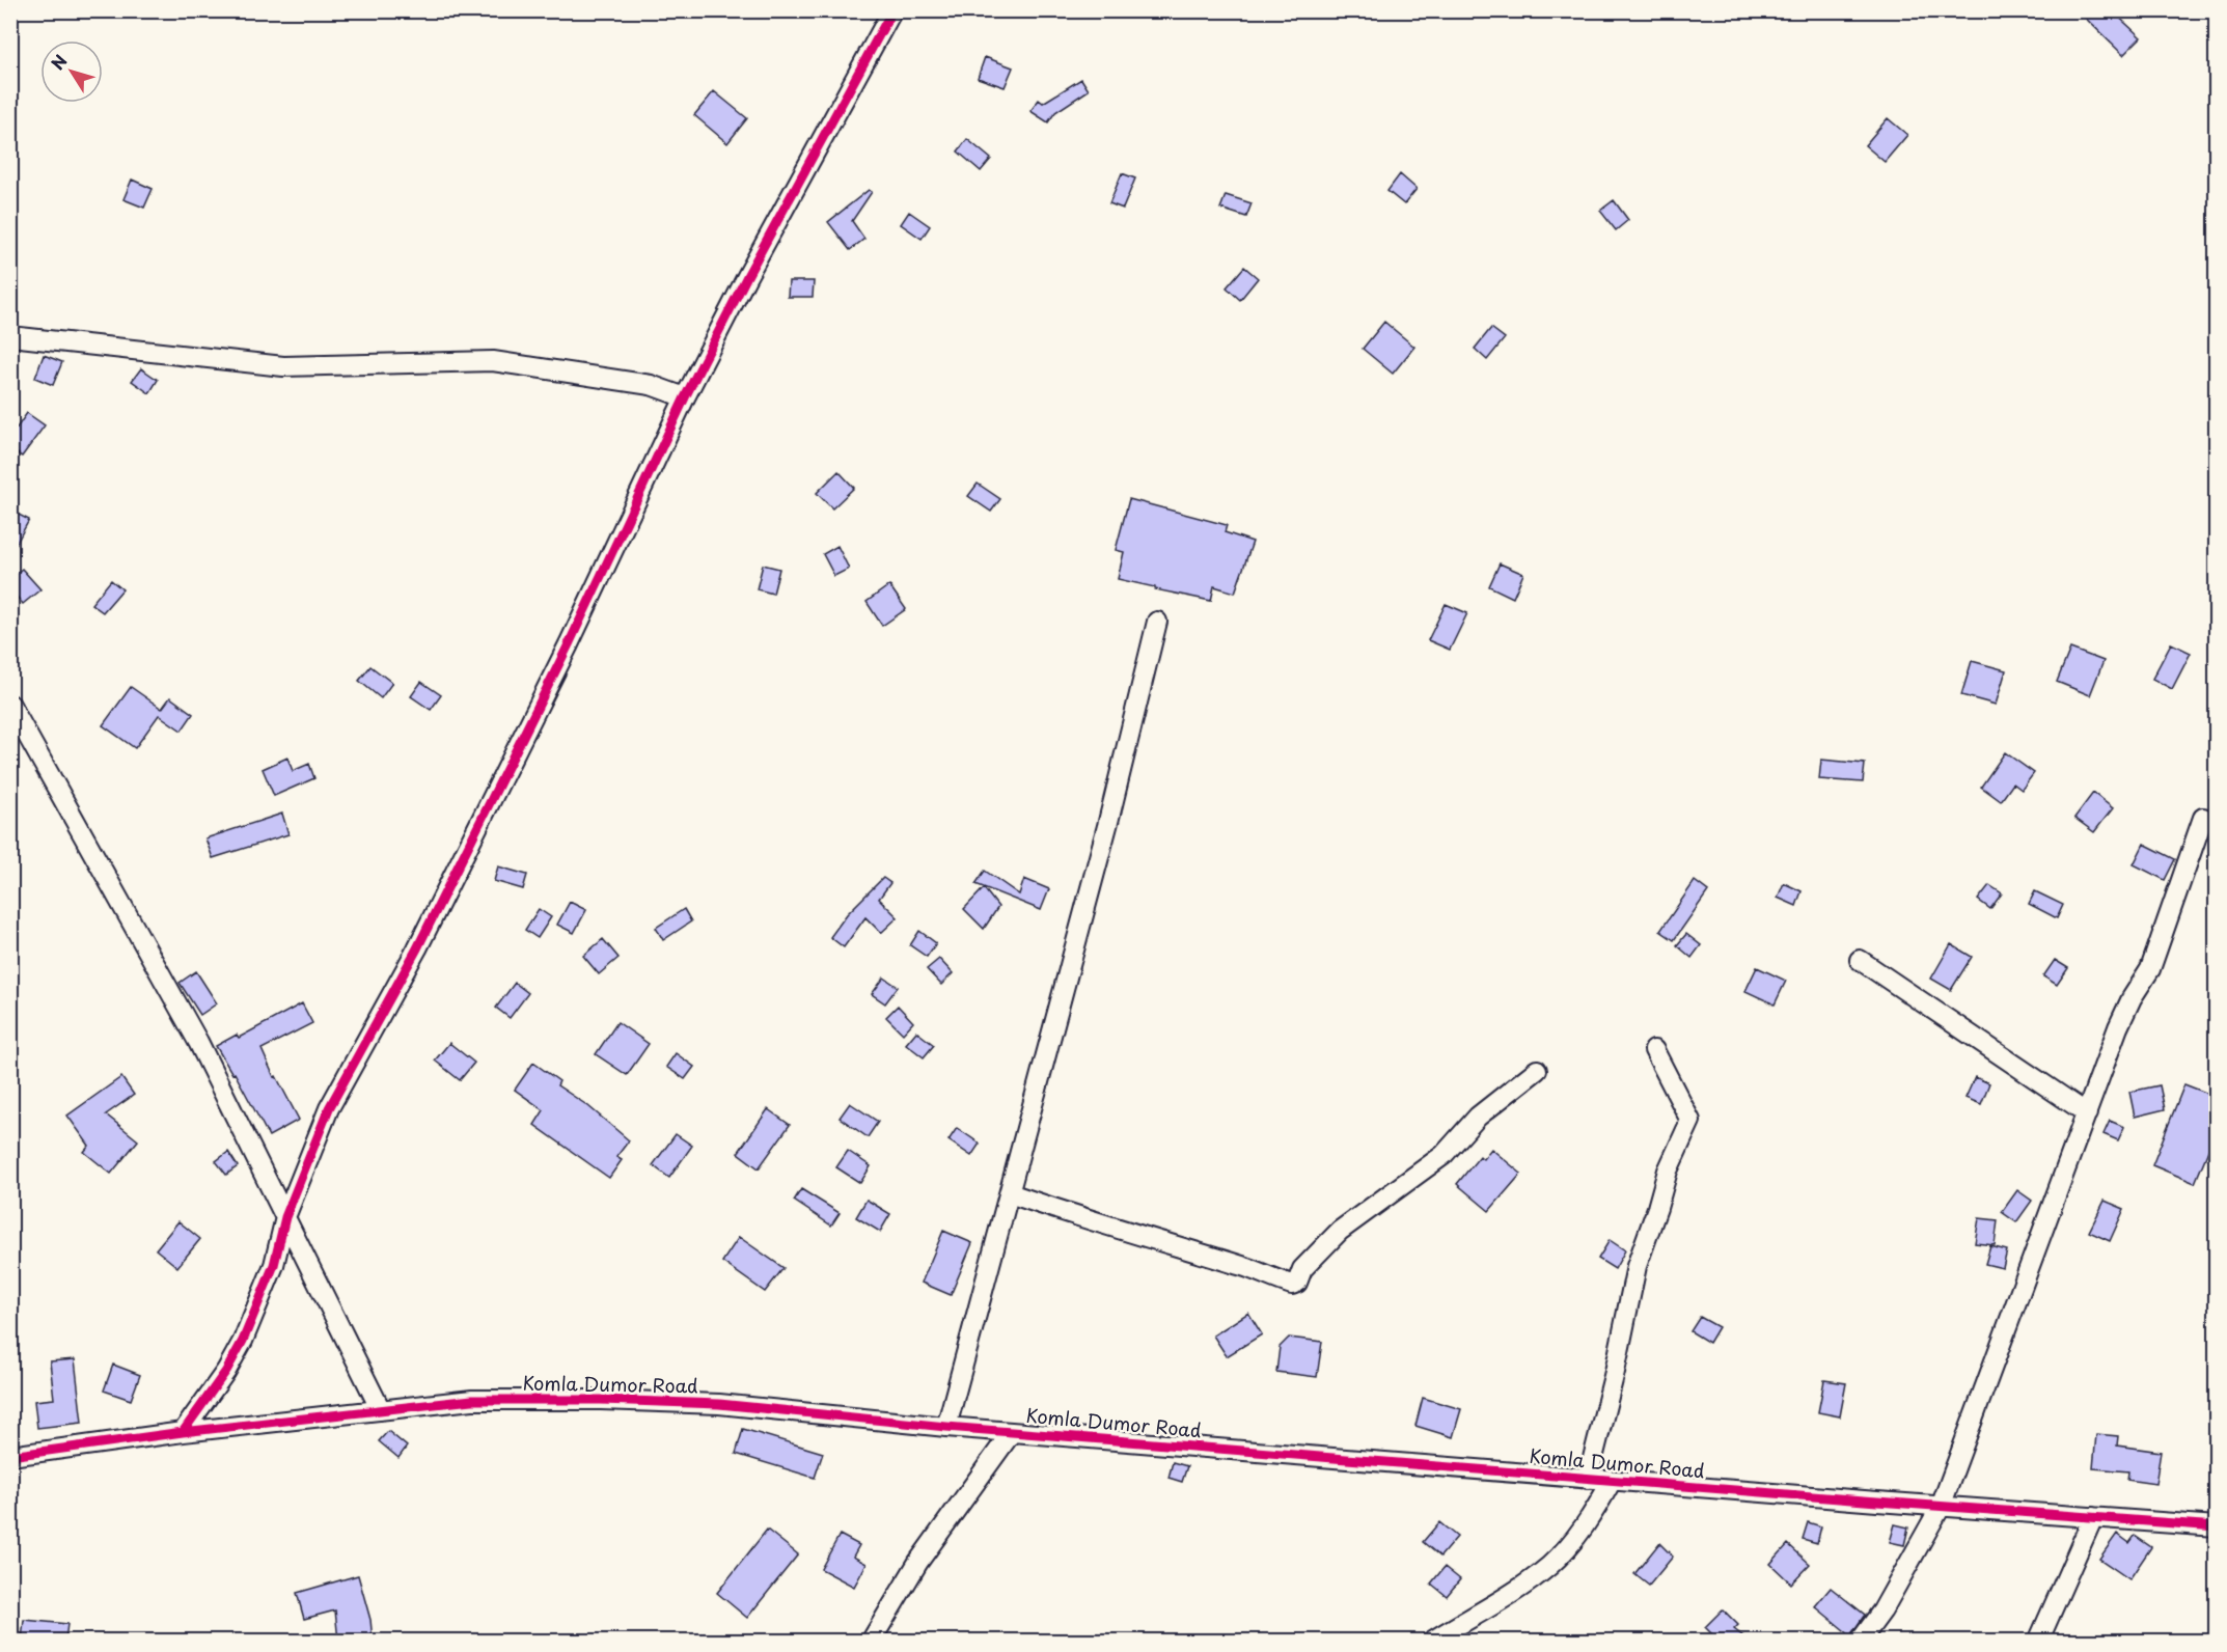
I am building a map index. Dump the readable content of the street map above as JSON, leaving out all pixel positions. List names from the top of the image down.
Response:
{
  "streets": {
    "street": ["Komla Dumor Road"]
  },
  "north": "top left"
}
